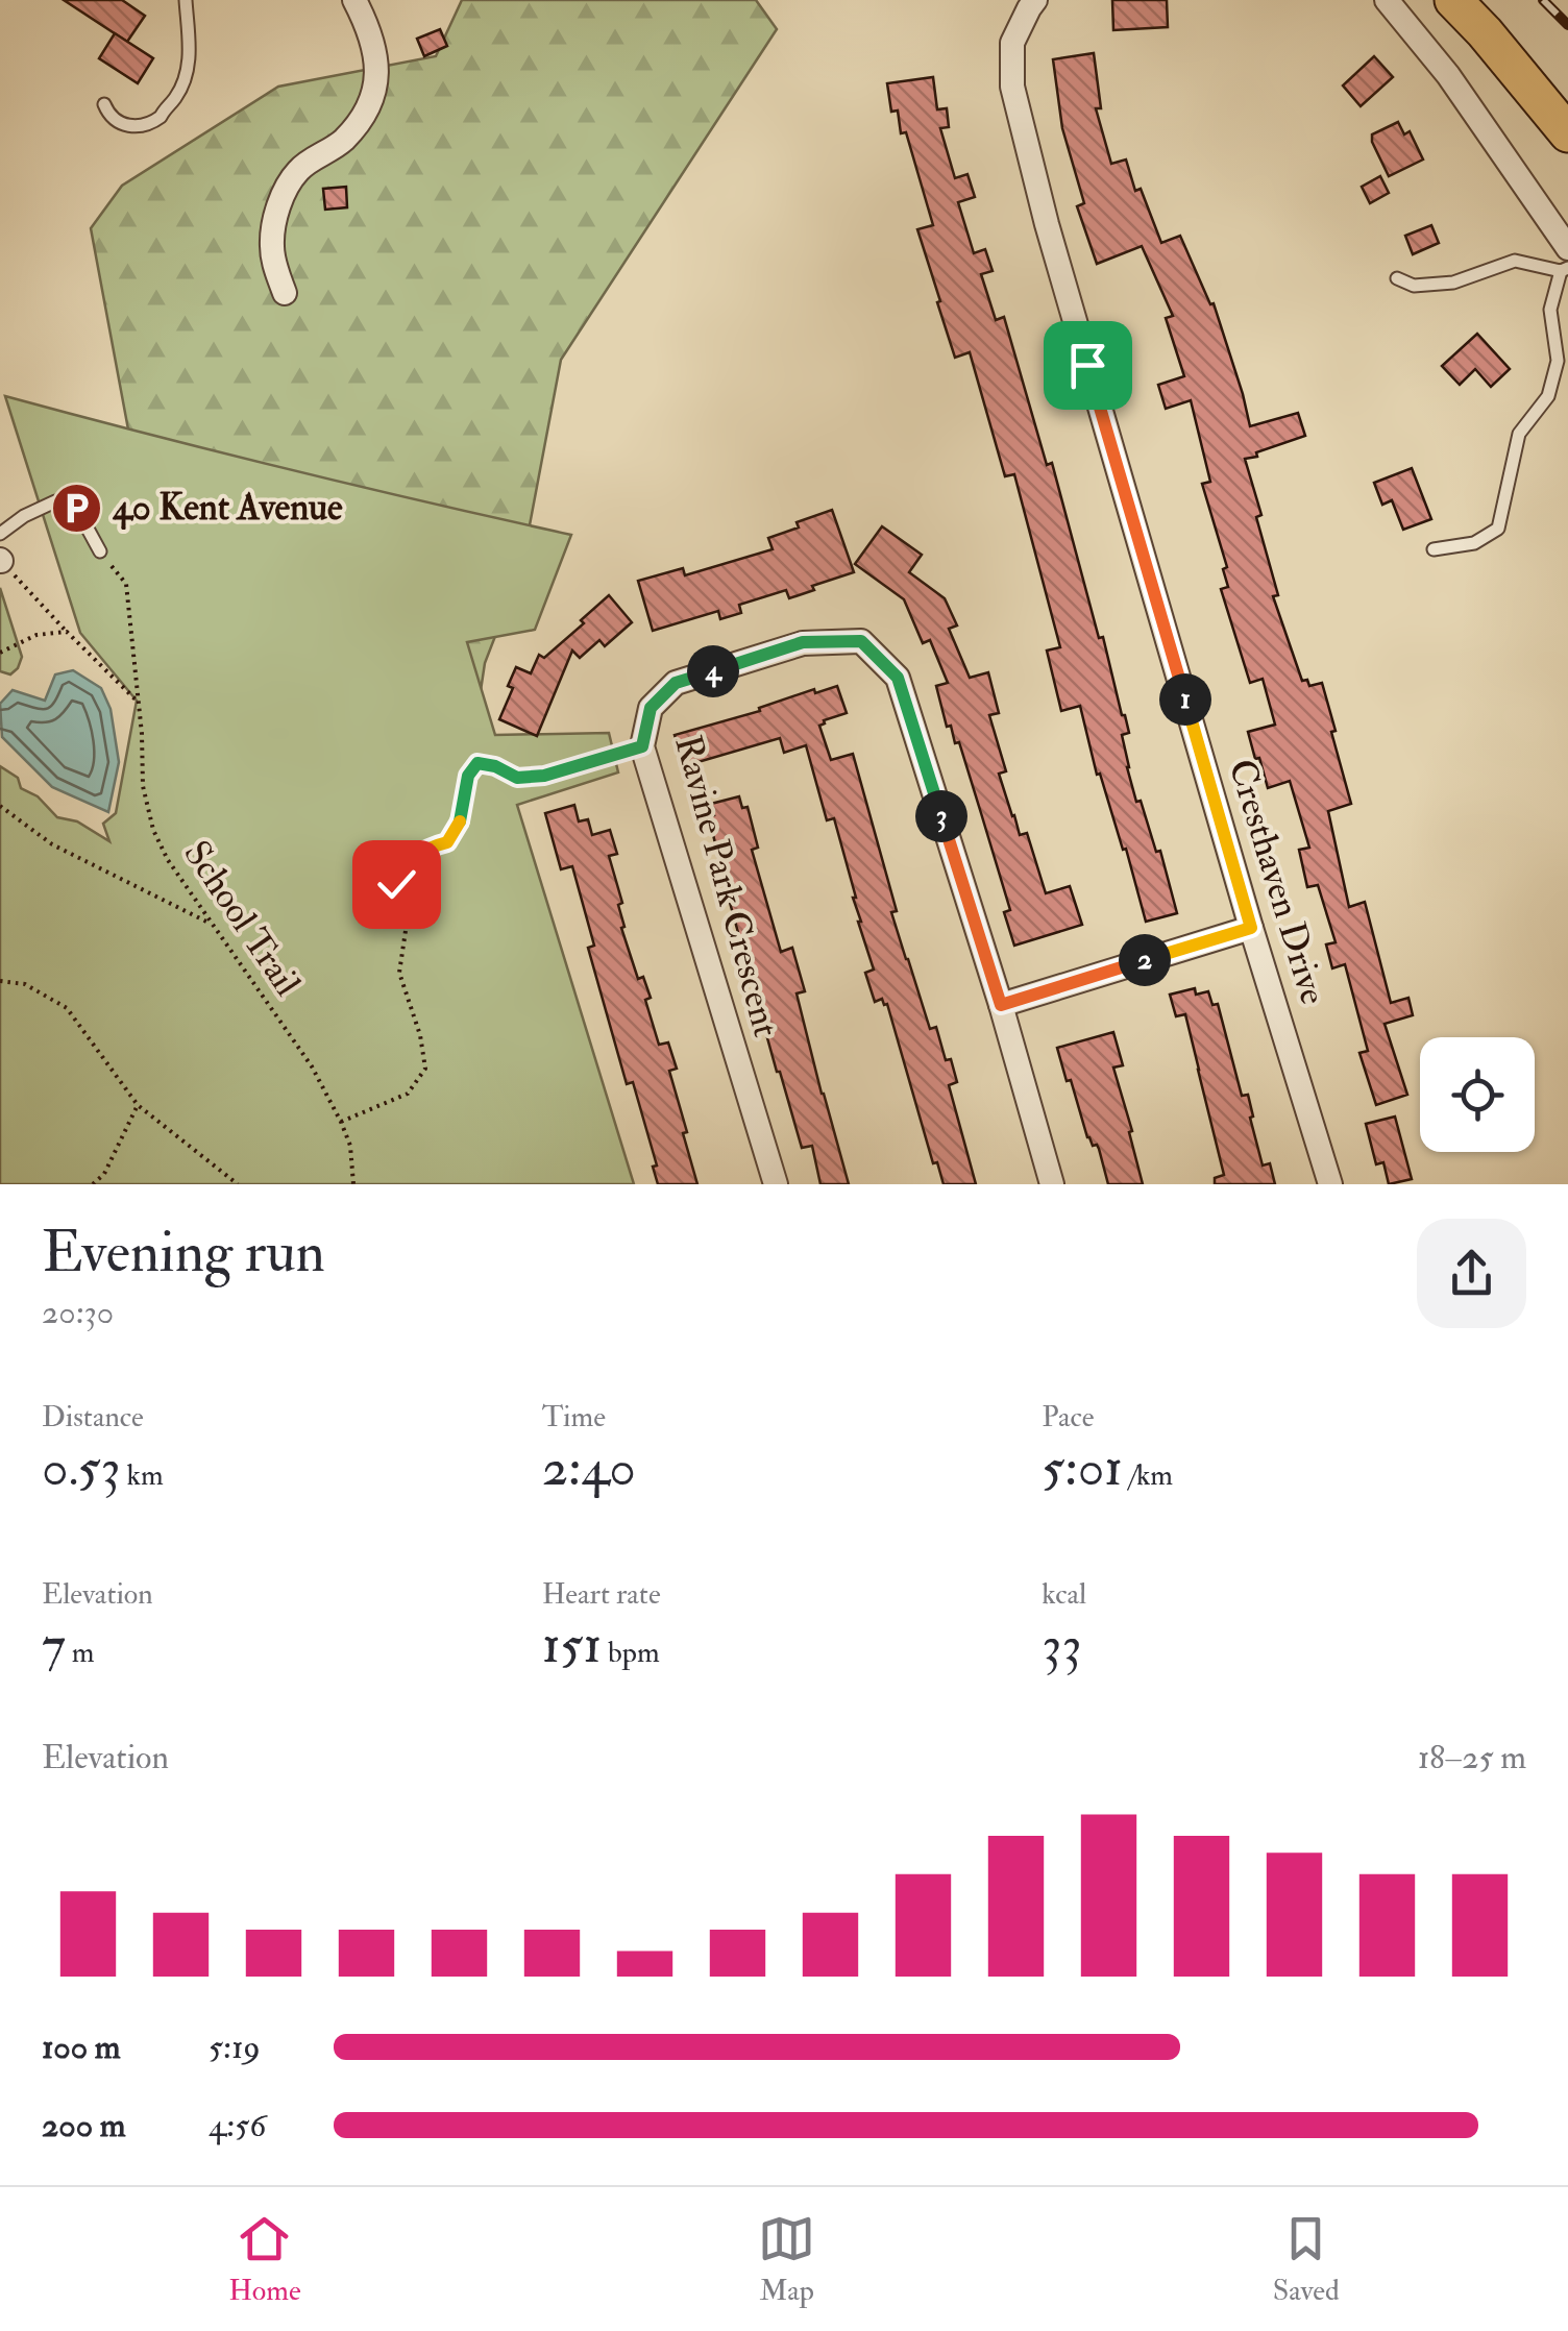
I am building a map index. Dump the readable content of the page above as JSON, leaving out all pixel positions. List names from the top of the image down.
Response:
{
  "streets": {
    "street": ["Cresthaven Drive", "Ravine Park Crescent"],
    "path": ["School Trail"]
  },
  "places": {
    "parking": ["40 Kent Avenue"]
  },
  "page": {
    "pins": [
      "4",
      "1",
      "3",
      "2"
    ],
    "heading": ["Evening run", "20:30"],
    "stats": [
      ["Distance", "0.53 km"],
      ["Time", "2:40"],
      ["Pace", "5:01 /km"],
      ["Elevation", "7 m"],
      ["Heart rate", "151 bpm"],
      ["kcal", "33"]
    ],
    "chart": ["Elevation", "18–25 m"],
    "list": [
      {
        "name": "100 m",
        "note": "5:19"
      },
      {
        "name": "200 m",
        "note": "4:56"
      }
    ],
    "tabs": ["Home", "Map", "Saved"]
  }
}
